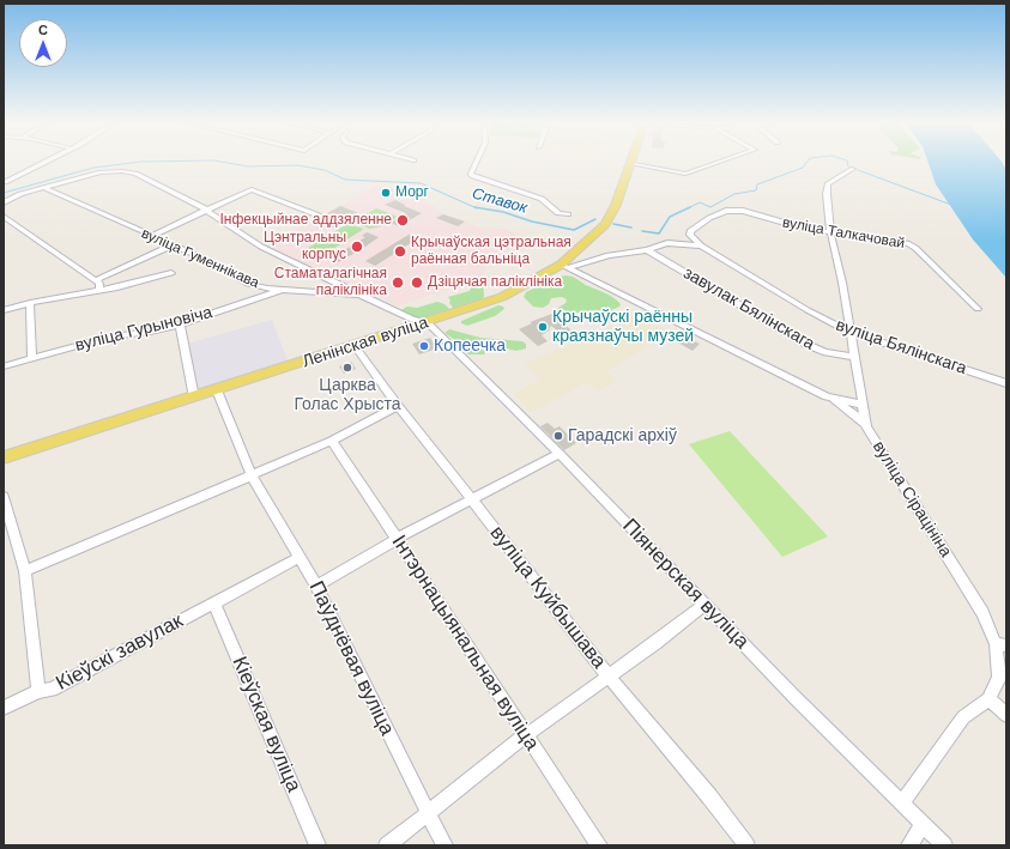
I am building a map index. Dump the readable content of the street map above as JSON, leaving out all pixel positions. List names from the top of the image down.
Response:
{
  "streets": {
    "main road": ["Ленінская вуліца"],
    "street": [
      "вуліца Талкачовай",
      "вуліца Гуменнікава",
      "завулак Бялінскага",
      "вуліца Гурыновіча",
      "вуліца Бялінскага",
      "вуліца Сірацініна",
      "Піянерская вуліца",
      "вуліца Куйбышава",
      "Інтэрнацыянальная вуліца",
      "Кіеўскі завулак",
      "Паўднёвая вуліца",
      "Кіеўская вуліца"
    ]
  },
  "crossings": [
    ["вуліца Талкачовай", "вуліца Бялінскага"],
    ["вуліца Талкачовай", "вуліца Сірацініна"],
    ["вуліца Гуменнікава", "вуліца Гурыновіча"],
    ["завулак Бялінскага", "вуліца Бялінскага"],
    ["завулак Бялінскага", "вуліца Сірацініна"],
    ["Ленінская вуліца", "вуліца Бялінскага"],
    ["Ленінская вуліца", "Піянерская вуліца"],
    ["Ленінская вуліца", "вуліца Куйбышава"],
    ["Ленінская вуліца", "Паўднёвая вуліца"],
    ["вуліца Бялінскага", "вуліца Сірацініна"],
    ["вуліца Сірацініна", "Піянерская вуліца"],
    ["Кіеўскі завулак", "Паўднёвая вуліца"],
    ["Кіеўскі завулак", "Кіеўская вуліца"]
  ],
  "water": ["Ставок"],
  "places": [
    "Морг",
    "Інфекцыйнае аддзяленне",
    "Цэнтральны корпус",
    "Крычаўская цэтральная раённая бальніца",
    "Стаматалагічная паліклініка",
    "Дзіцячая паліклініка",
    "Крычаўскі раённы краязнаўчы музей",
    "Копеечка",
    "Царква Голас Хрыста",
    "Гарадскі архіў"
  ],
  "north": "top"
}
